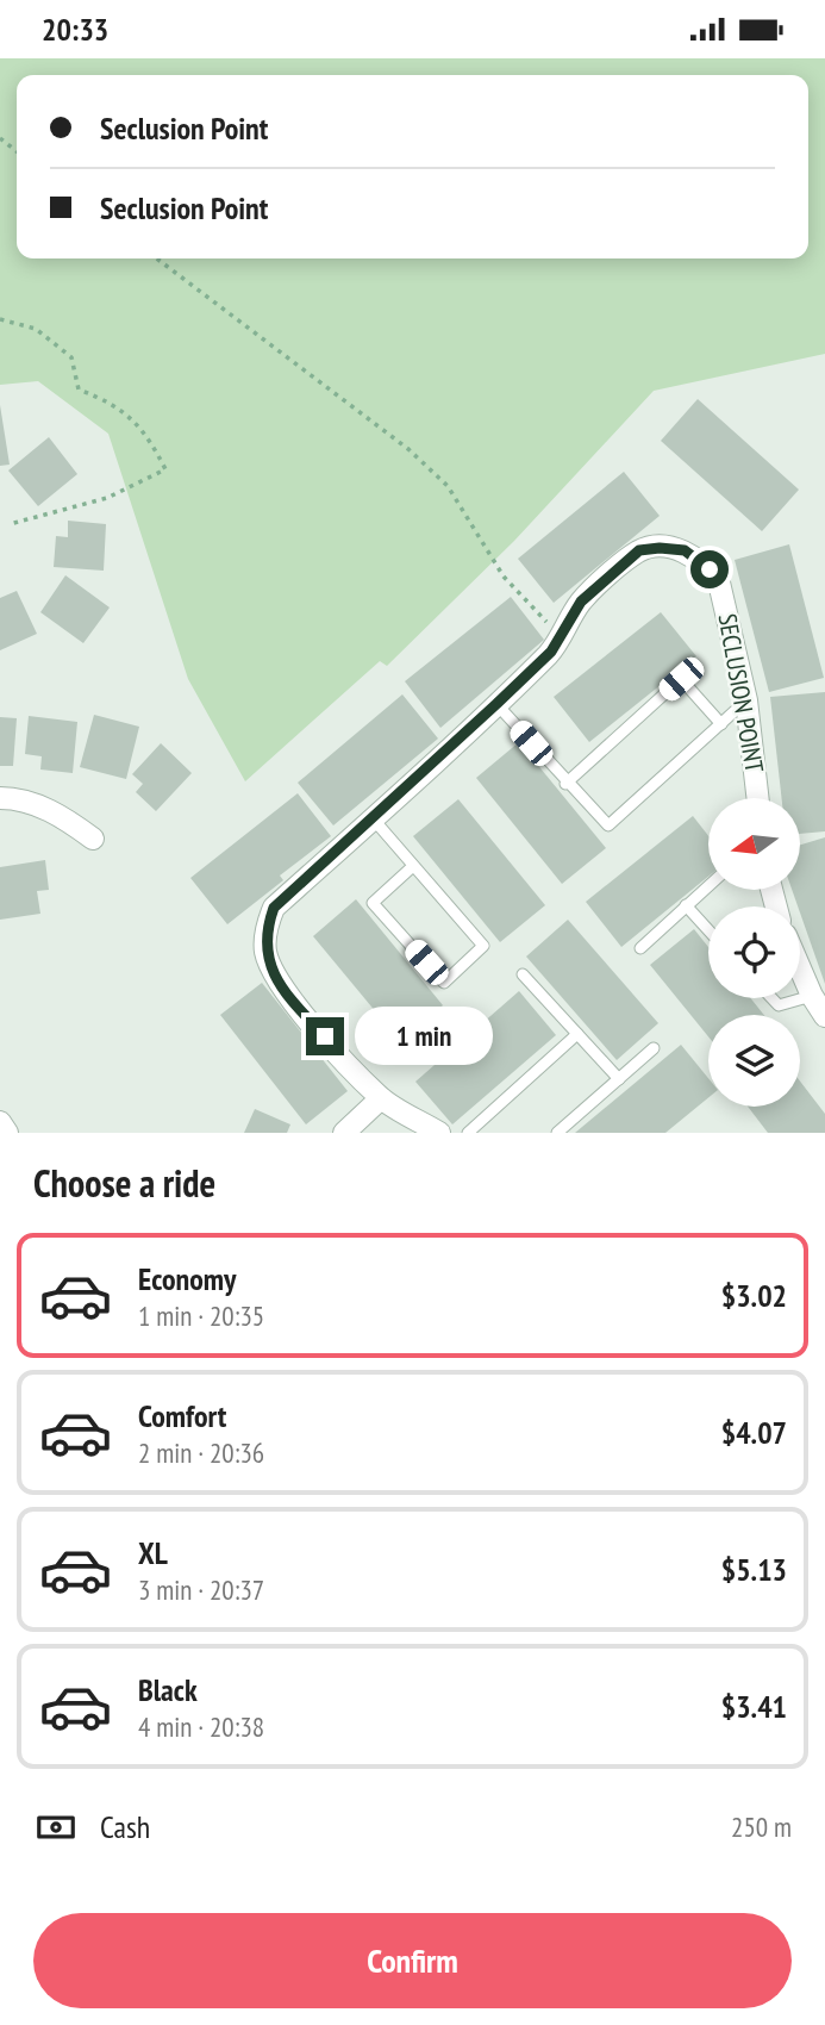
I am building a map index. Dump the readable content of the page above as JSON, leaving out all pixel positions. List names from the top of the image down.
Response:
{
  "streets": {
    "street": ["SECLUSION POINT"]
  },
  "north": "left",
  "page": {
    "status": "20:33",
    "banner": ["Seclusion Point", "Seclusion Point"],
    "bubble": "1 min",
    "heading": "Choose a ride",
    "list": [
      {
        "name": "Economy",
        "note": "1 min · 20:35",
        "value": "$3.02"
      },
      {
        "name": "Comfort",
        "note": "2 min · 20:36",
        "value": "$4.07"
      },
      {
        "name": "XL",
        "note": "3 min · 20:37",
        "value": "$5.13"
      },
      {
        "name": "Black",
        "note": "4 min · 20:38",
        "value": "$3.41"
      }
    ],
    "pay": ["Cash", "250 m"],
    "buttons": "Confirm"
  }
}
